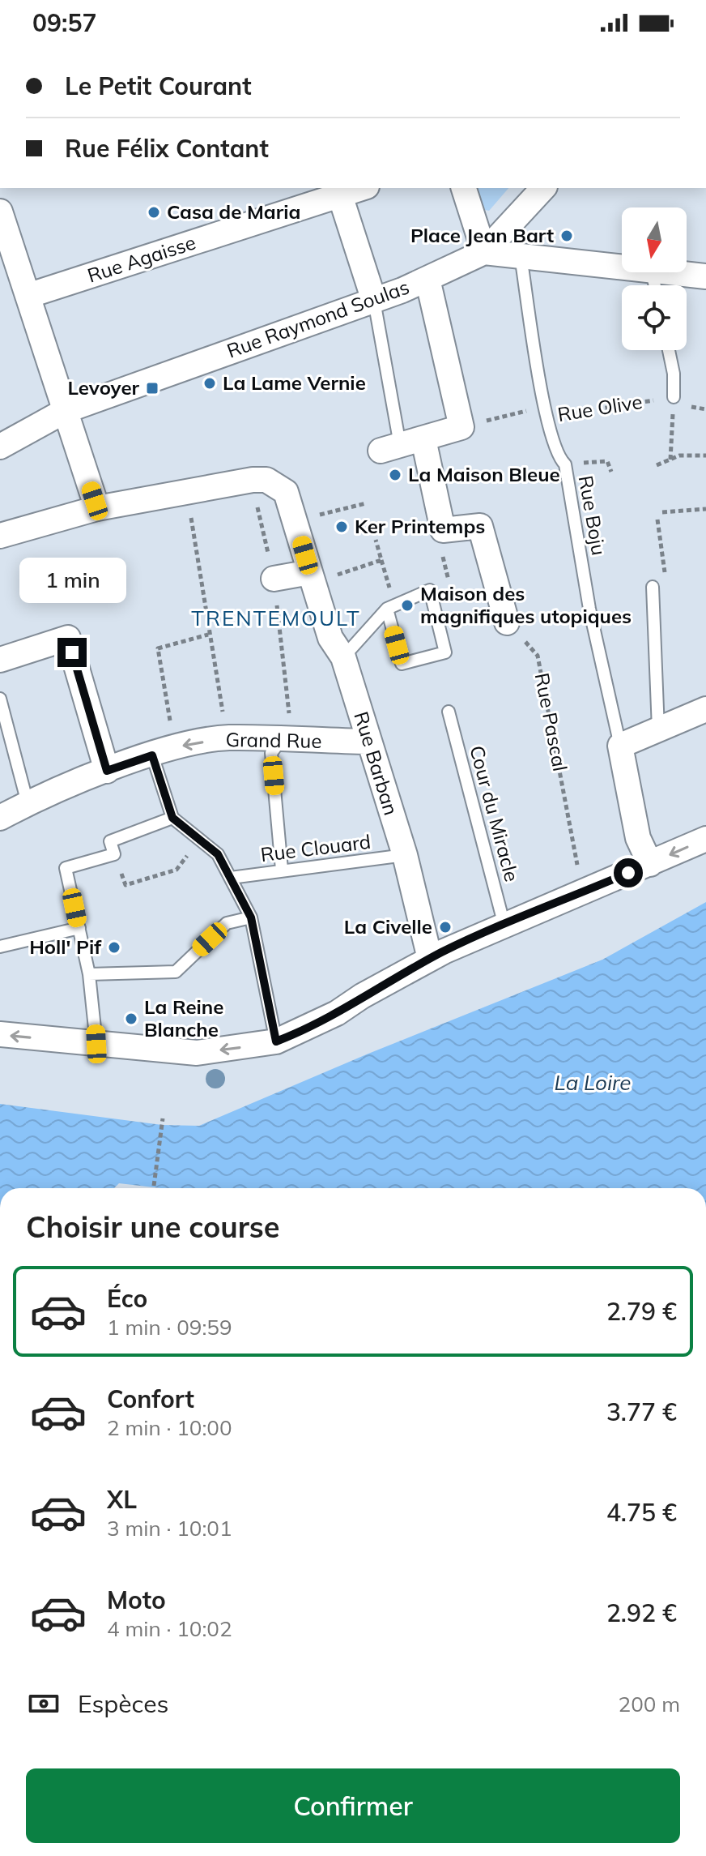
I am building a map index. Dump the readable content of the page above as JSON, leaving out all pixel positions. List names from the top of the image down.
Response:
{
  "streets": {
    "street": [
      "Rue Agaisse",
      "Rue Raymond Soulas",
      "Grand Rue",
      "Rue Barban"
    ],
    "lane": ["Rue Boju", "Cour du Miracle", "Rue Clouard"],
    "path": ["Rue Olive", "Rue Pascal"]
  },
  "crossings": [
    ["Rue Olive", "Rue Boju"],
    ["Grand Rue", "Rue Barban"],
    ["Rue Barban", "Rue Clouard"]
  ],
  "districts": ["TRENTEMOULT"],
  "water": ["La Loire"],
  "places": {
    "other": [
      "Casa de Maria",
      "Place Jean Bart",
      "La Lame Vernie",
      "La Maison Bleue",
      "Ker Printemps",
      "Maison des magnifiques utopiques",
      "La Civelle",
      "Holl' Pif",
      "La Reine Blanche"
    ],
    "transit": ["Levoyer"]
  },
  "north": "bottom",
  "page": {
    "status": "09:57",
    "banner": ["Le Petit Courant", "Rue Félix Contant"],
    "bubble": "1 min",
    "heading": "Choisir une course",
    "list": [
      {
        "name": "Éco",
        "note": "1 min · 09:59",
        "value": "2.79 €"
      },
      {
        "name": "Confort",
        "note": "2 min · 10:00",
        "value": "3.77 €"
      },
      {
        "name": "XL",
        "note": "3 min · 10:01",
        "value": "4.75 €"
      },
      {
        "name": "Moto",
        "note": "4 min · 10:02",
        "value": "2.92 €"
      }
    ],
    "pay": ["Espèces", "200 m"],
    "buttons": "Confirmer"
  }
}
